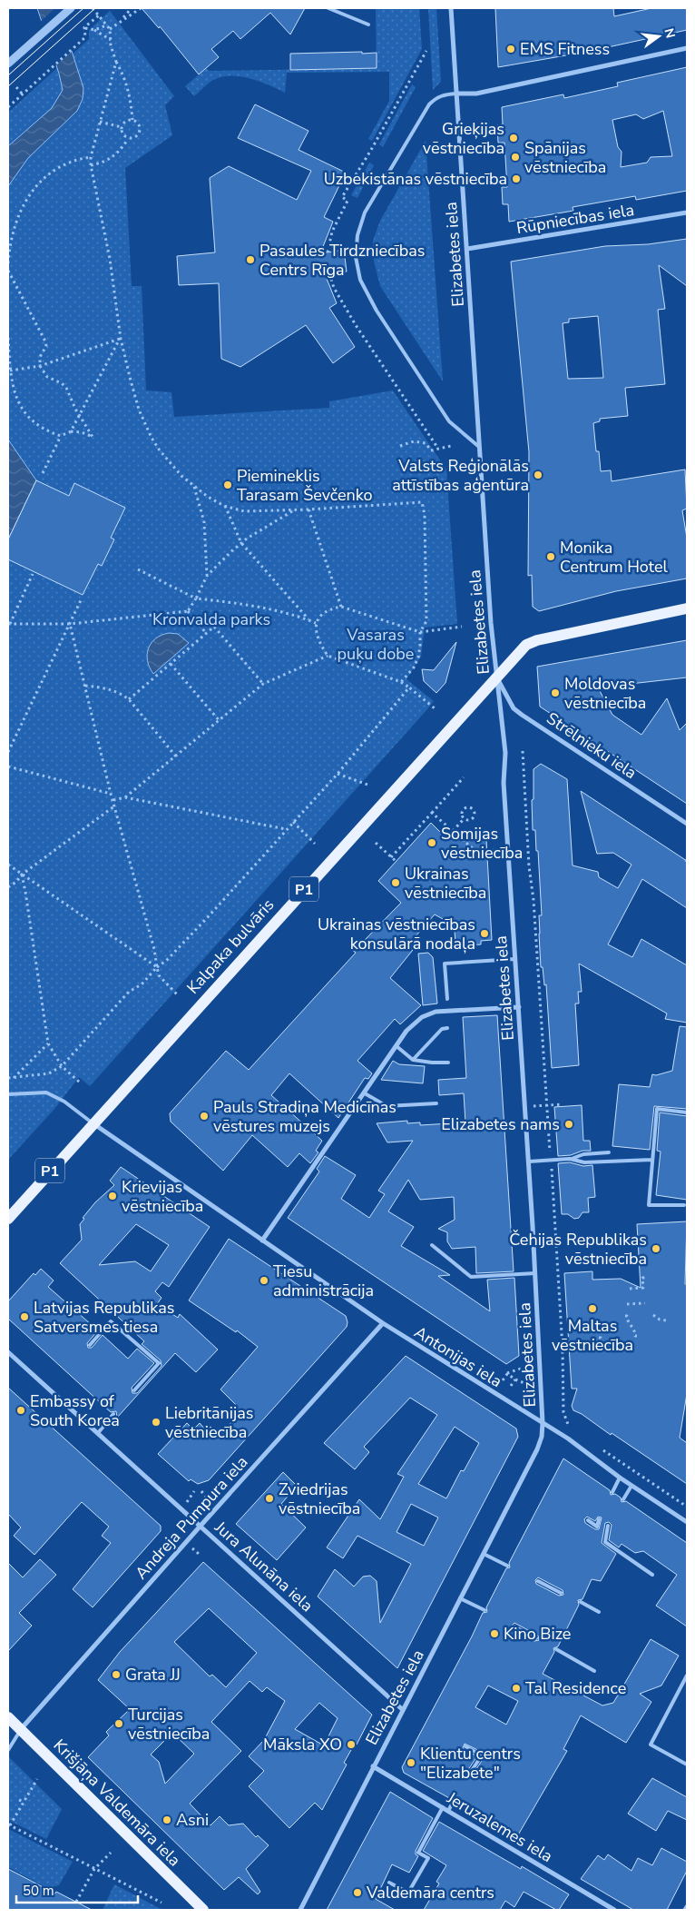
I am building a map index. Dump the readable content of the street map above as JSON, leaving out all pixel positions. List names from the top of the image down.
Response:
{
  "streets": {
    "main road": ["P1", "Kalpaka bulvāris", "Krišjāņa Valdemāra iela"],
    "street": [
      "Rūpniecības iela",
      "Elizabetes iela",
      "Strēlnieku iela",
      "Antonijas iela",
      "Andreja Pumpura iela",
      "Jura Alunāna iela",
      "Jeruzalemes iela"
    ]
  },
  "crossings": [
    ["Rūpniecības iela", "Elizabetes iela"],
    ["Elizabetes iela", "Strēlnieku iela"],
    ["Elizabetes iela", "P1"],
    ["Elizabetes iela", "Kalpaka bulvāris"],
    ["Elizabetes iela", "Antonijas iela"],
    ["Elizabetes iela", "Jura Alunāna iela"],
    ["Elizabetes iela", "Jeruzalemes iela"],
    ["Strēlnieku iela", "P1"],
    ["Strēlnieku iela", "Kalpaka bulvāris"],
    ["P1", "Kalpaka bulvāris"],
    ["Kalpaka bulvāris", "Antonijas iela"],
    ["Antonijas iela", "Andreja Pumpura iela"],
    ["Andreja Pumpura iela", "Jura Alunāna iela"],
    ["Andreja Pumpura iela", "Krišjāņa Valdemāra iela"]
  ],
  "parks": ["Kronvalda parks", "Vasaras puķu dobe"],
  "places": [
    "EMS Fitness",
    "Grieķijas vēstniecība",
    "Spānijas vēstniecība",
    "Uzbekistānas vēstniecība",
    "Pasaules Tirdzniecības Centrs Rīga",
    "Valsts Reģionālās attīstības aģentūra",
    "Piemineklis Tarasam Ševčenko",
    "Monika Centrum Hotel",
    "Moldovas vēstniecība",
    "Somijas vēstniecība",
    "Ukrainas vēstniecība",
    "Ukrainas vēstniecības konsulārā nodaļa",
    "Pauls Stradiņa Medicīnas vēstures muzejs",
    "Elizabetes nams",
    "Krievijas vēstniecība",
    "Čehijas Republikas vēstniecība",
    "Tiesu administrācija",
    "Maltas vēstniecība",
    "Latvijas Republikas Satversmes tiesa",
    "Embassy of South Korea",
    "Liebritānijas vēstniecība",
    "Zviedrijas vēstniecība",
    "Kino Bize",
    "Grata JJ",
    "Tal Residence",
    "Turcijas vēstniecība",
    "Māksla XO",
    "Klientu centrs \"Elizabete\"",
    "Asni",
    "Valdemāra centrs"
  ],
  "scale_bar": "50 m",
  "north": "right"
}
